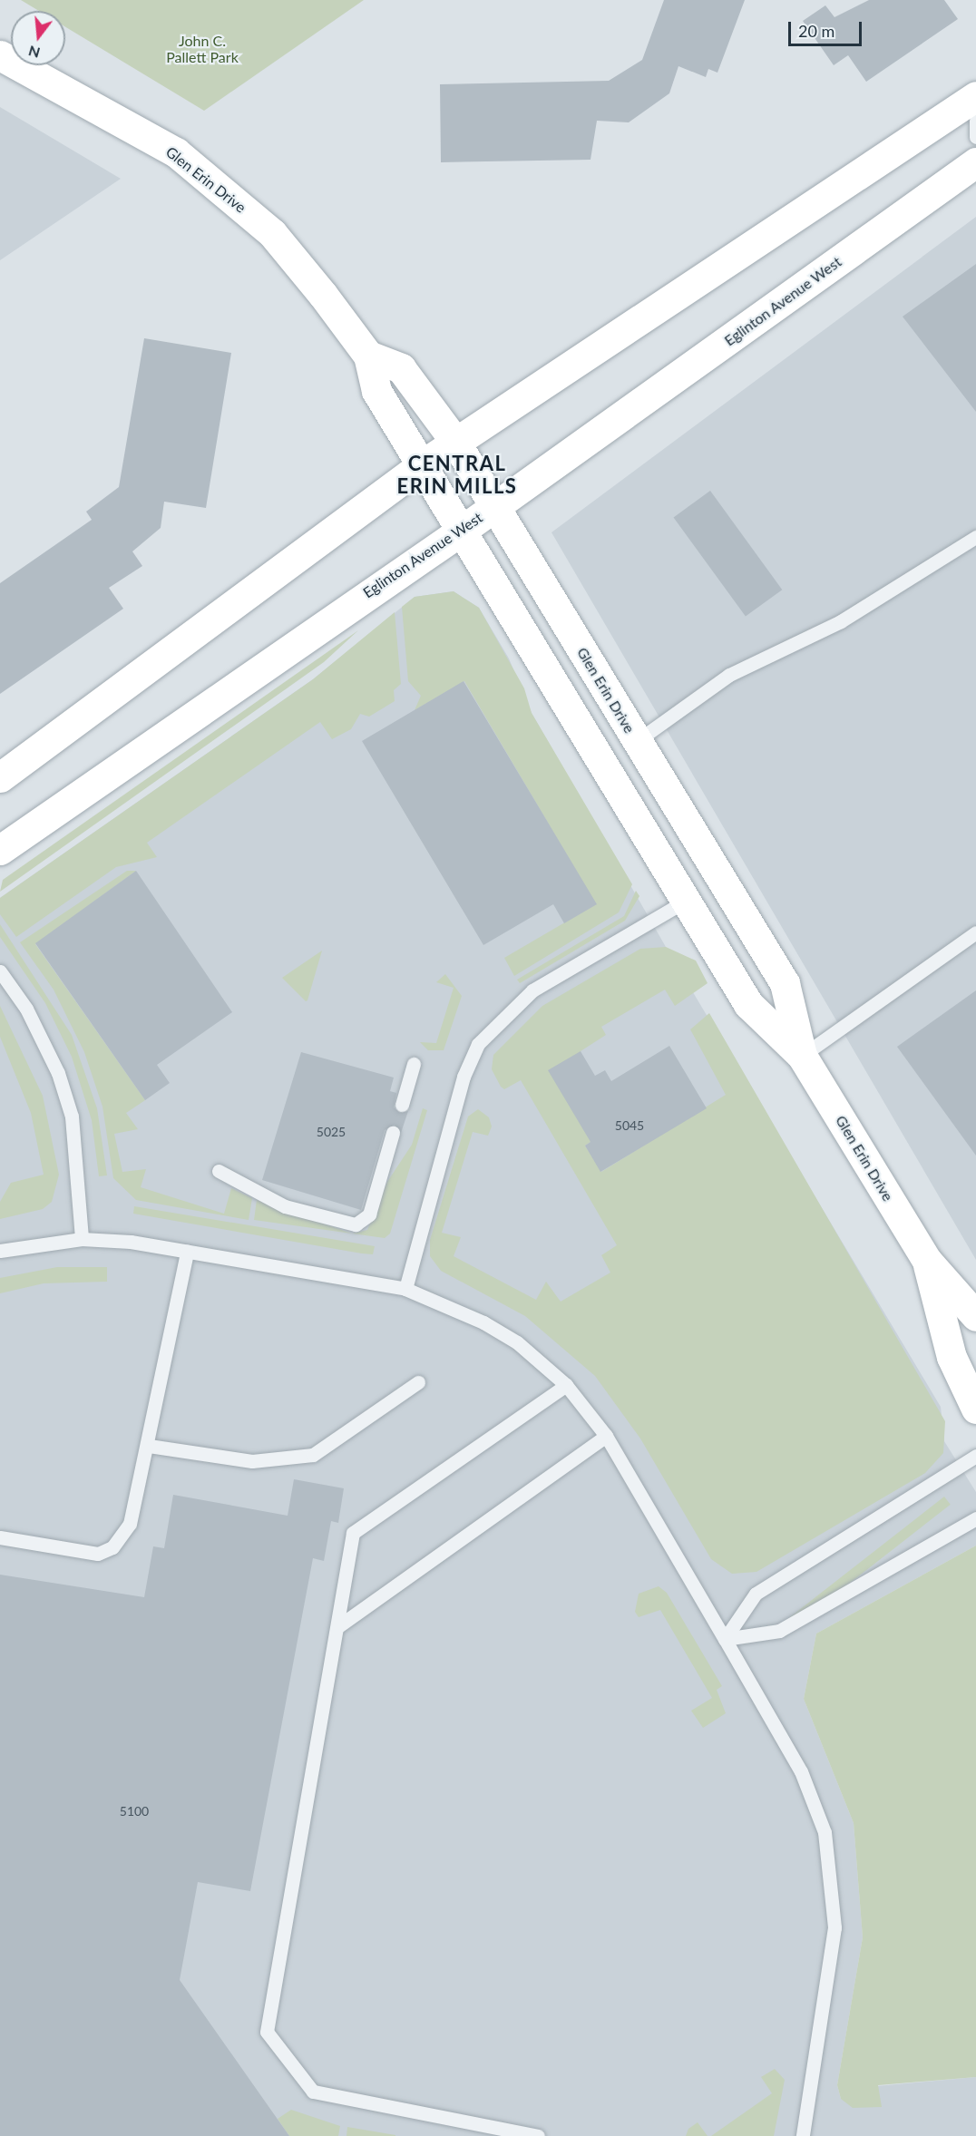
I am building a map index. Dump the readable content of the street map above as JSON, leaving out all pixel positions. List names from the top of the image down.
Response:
{
  "streets": {
    "street": ["Glen Erin Drive", "Eglinton Avenue West"]
  },
  "crossings": [
    ["Glen Erin Drive", "Eglinton Avenue West"]
  ],
  "districts": ["CENTRAL ERIN MILLS"],
  "parks": ["John C. Pallett Park"],
  "house_numbers": ["5045", "5025", "5100"],
  "scale_bar": "20 m",
  "north": "bottom"
}
